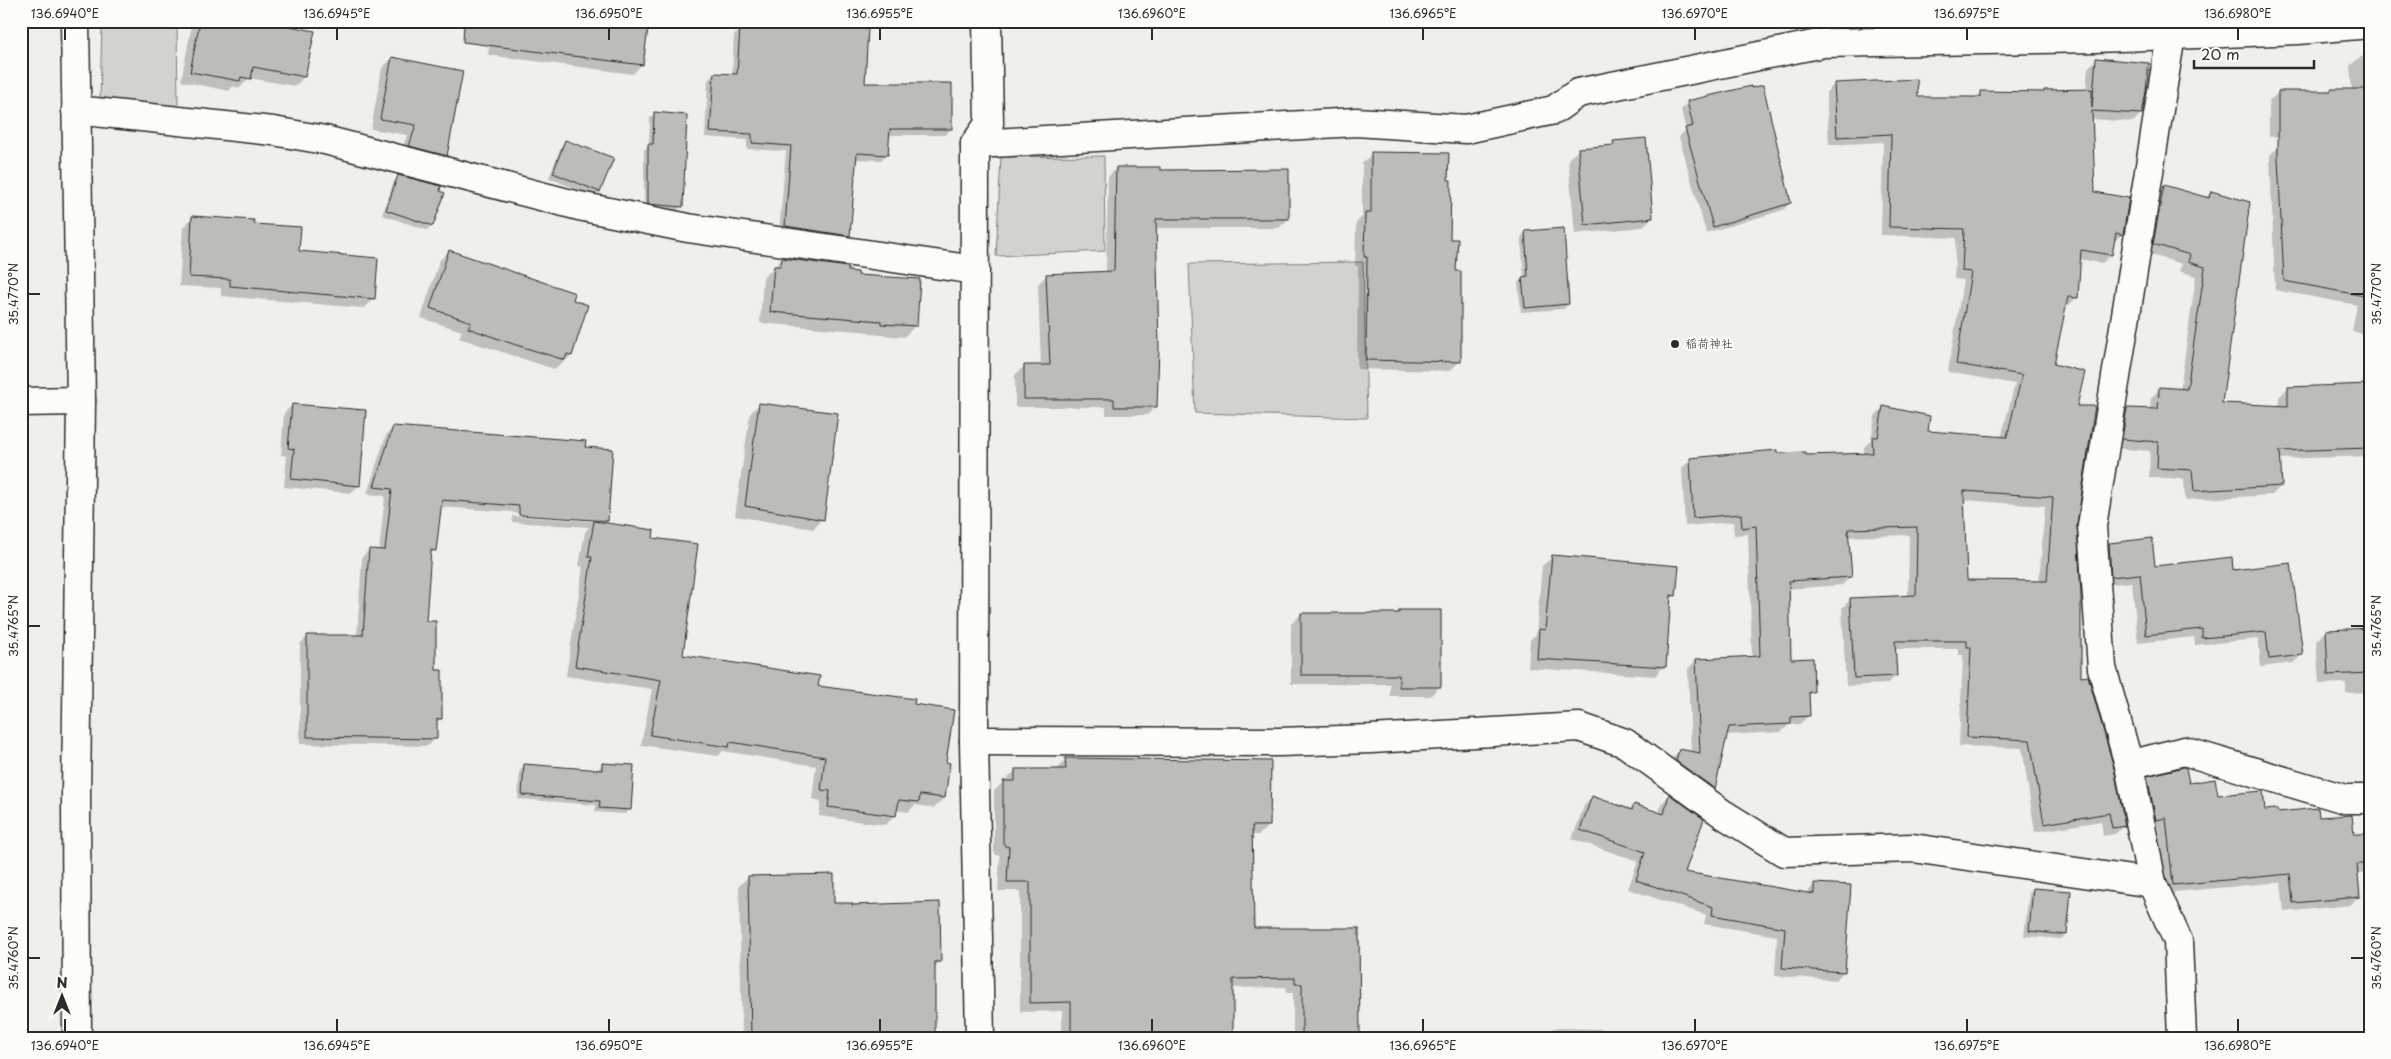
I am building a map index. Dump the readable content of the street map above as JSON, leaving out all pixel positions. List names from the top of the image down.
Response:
{
  "places": ["稲荷神社"],
  "scale_bar": "20 m",
  "north": "top",
  "coordinates": [
    "136.6940°E",
    "136.6945°E",
    "136.6950°E",
    "136.6955°E",
    "136.6960°E",
    "136.6965°E",
    "136.6970°E",
    "136.6975°E",
    "136.6980°E",
    "35.4770°N",
    "35.4765°N",
    "35.4760°N"
  ]
}
